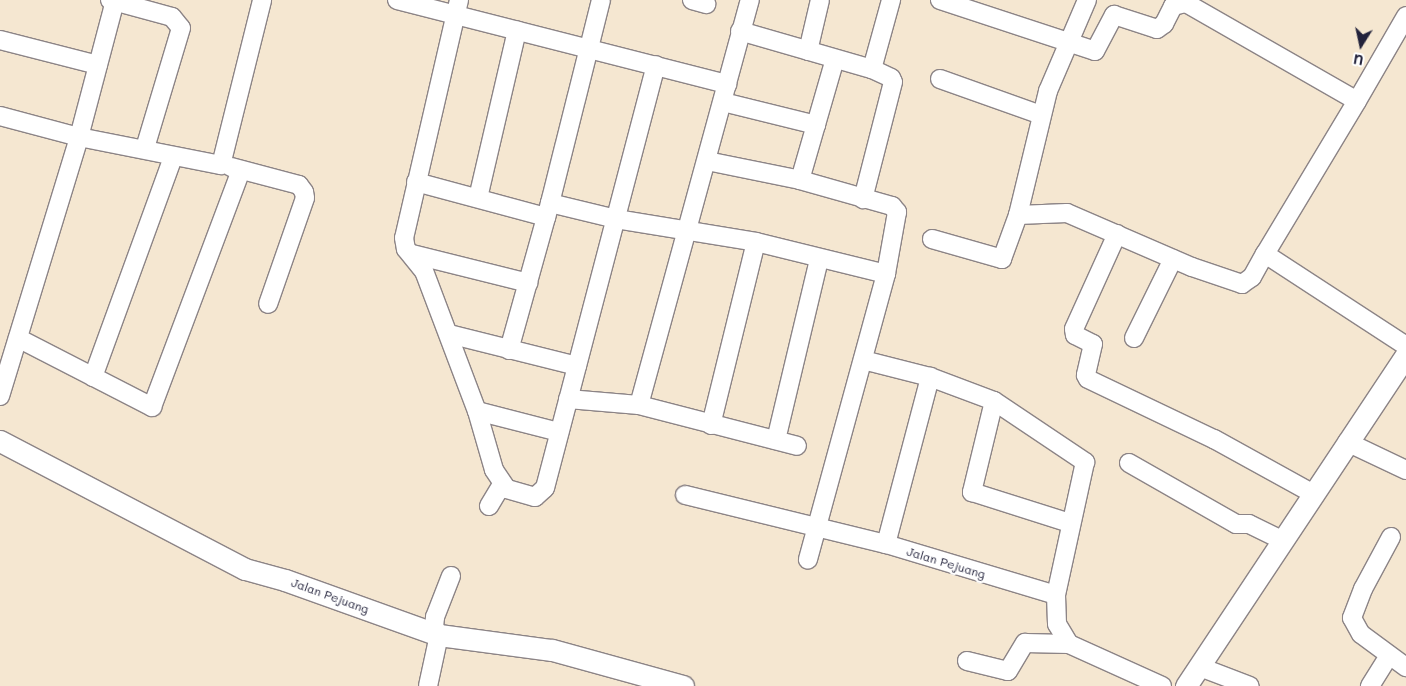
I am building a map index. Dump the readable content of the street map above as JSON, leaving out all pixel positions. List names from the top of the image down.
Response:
{
  "streets": {
    "street": ["Jalan Pejuang"]
  },
  "north": "bottom"
}
